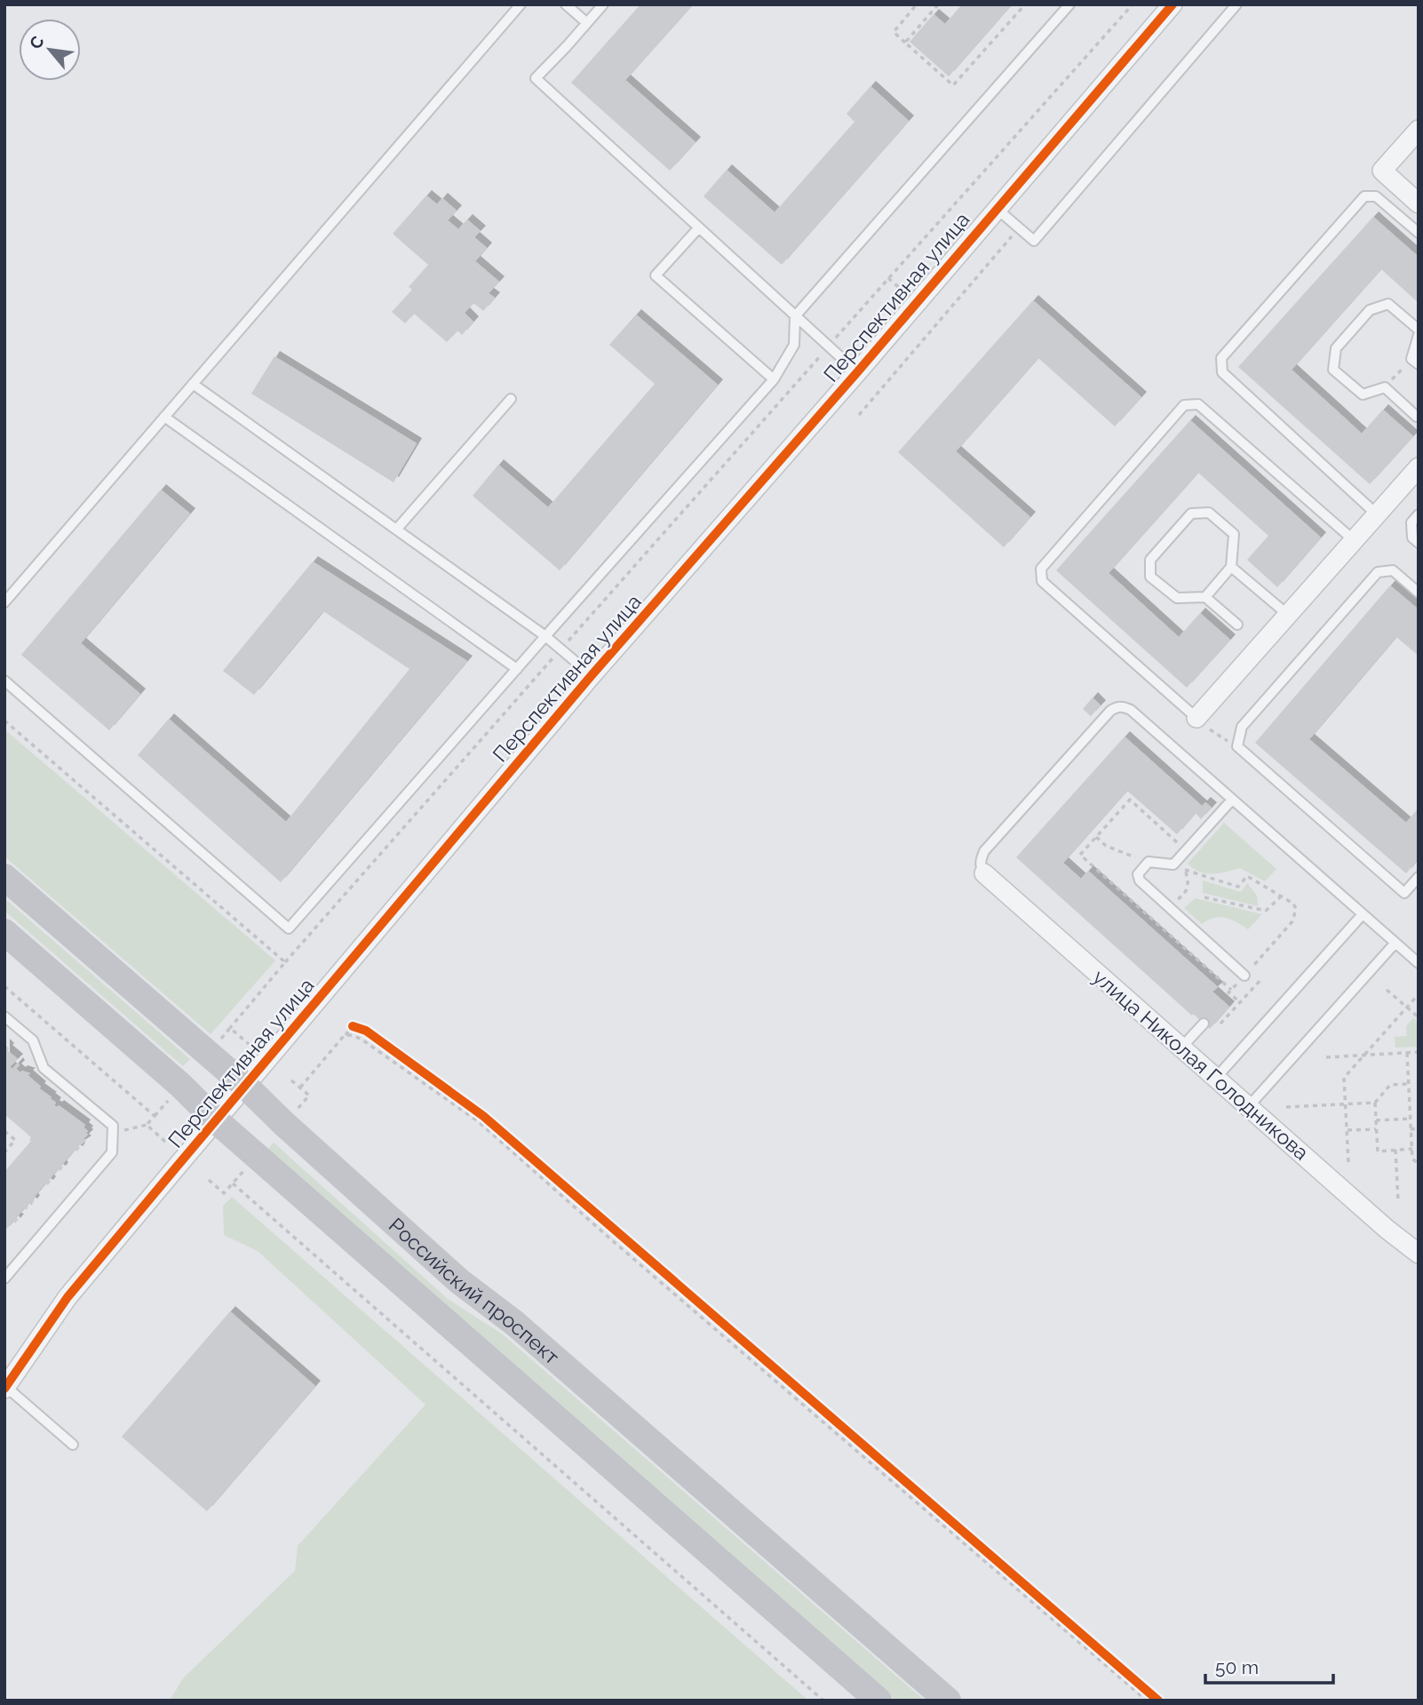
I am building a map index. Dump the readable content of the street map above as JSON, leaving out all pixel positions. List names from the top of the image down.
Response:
{
  "streets": {
    "main road": ["Российский проспект"],
    "street": ["Перспективная улица", "улица Николая Голодникова"]
  },
  "crossings": [
    ["Перспективная улица", "Российский проспект"]
  ],
  "scale_bar": "50 m",
  "north": "top left"
}
